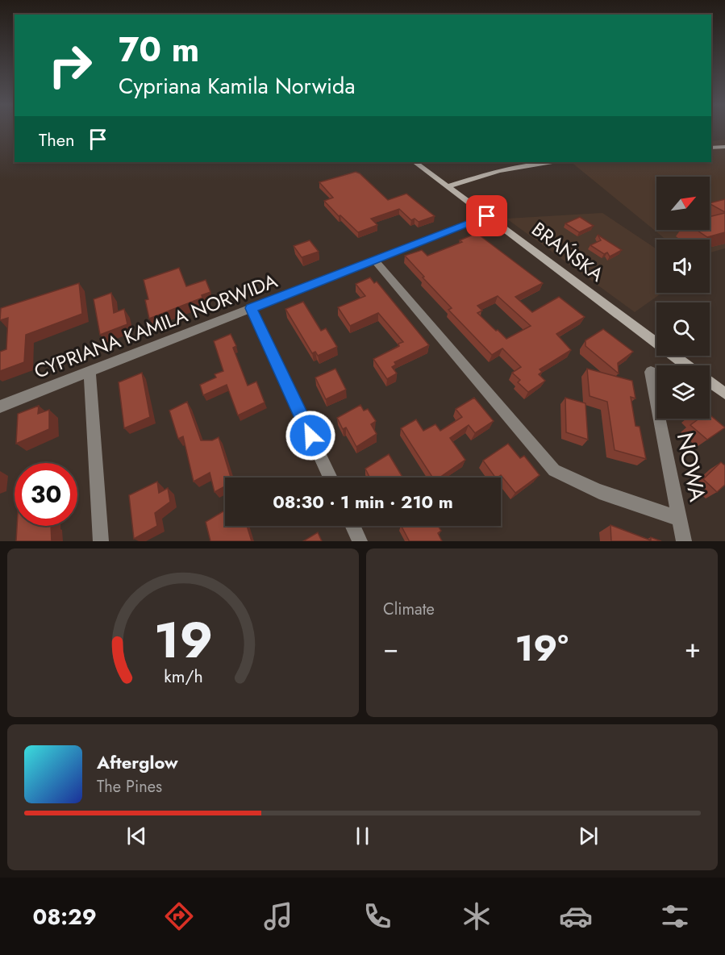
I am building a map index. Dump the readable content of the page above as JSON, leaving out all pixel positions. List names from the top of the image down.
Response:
{
  "streets": {
    "street": ["BRAŃSKA", "CYPRIANA KAMILA NORWIDA", "NOWA"]
  },
  "crossings": [
    ["BRAŃSKA", "CYPRIANA KAMILA NORWIDA"]
  ],
  "north": "top right",
  "page": {
    "turn": ["70 m", "Cypriana Kamila Norwida"],
    "then": "Then",
    "limit": "30",
    "trip": "08:30 · 1 min · 210 m",
    "tile": "Climate",
    "heat": ["−", "19°", "+"],
    "song": ["Afterglow", "The Pines"],
    "tabs": "08:29",
    "gauge": ["19", "km/h"]
  }
}
